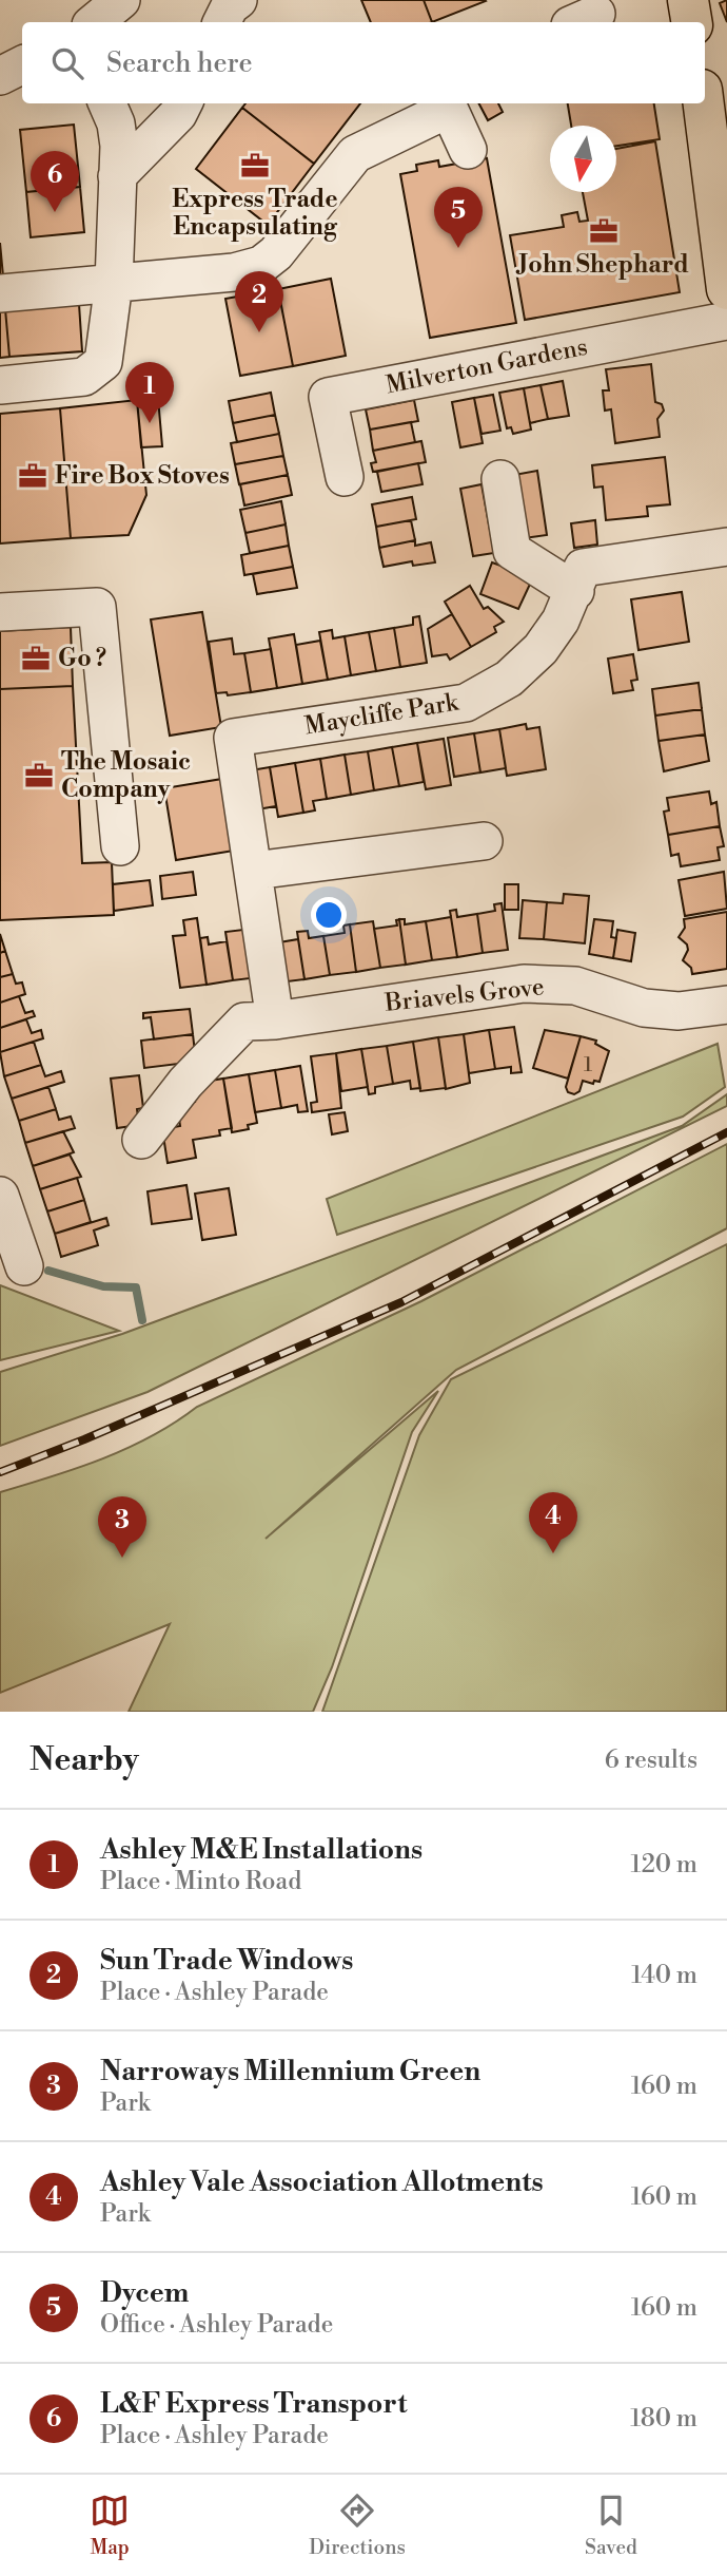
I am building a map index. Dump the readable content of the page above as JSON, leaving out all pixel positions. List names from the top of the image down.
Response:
{
  "streets": {
    "street": ["Milverton Gardens", "Maycliffe Park", "Briavels Grove"]
  },
  "places": {
    "office": [
      "Express Trade Encapsulating",
      "John Shephard",
      "Fire Box Stoves",
      "Go ?",
      "The Mosaic Company"
    ]
  },
  "house_numbers": ["1"],
  "north": "bottom",
  "page": {
    "search": "Search here",
    "pins": [
      "6",
      "5",
      "2",
      "1",
      "4",
      "3"
    ],
    "heading": ["Nearby", "6 results"],
    "list": [
      {
        "mark": "1",
        "name": "Ashley M&E Installations",
        "note": "Place · Minto Road",
        "value": "120 m"
      },
      {
        "mark": "2",
        "name": "Sun Trade Windows",
        "note": "Place · Ashley Parade",
        "value": "140 m"
      },
      {
        "mark": "3",
        "name": "Narroways Millennium Green",
        "note": "Park",
        "value": "160 m"
      },
      {
        "mark": "4",
        "name": "Ashley Vale Association Allotments",
        "note": "Park",
        "value": "160 m"
      },
      {
        "mark": "5",
        "name": "Dycem",
        "note": "Office · Ashley Parade",
        "value": "160 m"
      },
      {
        "mark": "6",
        "name": "L&F Express Transport",
        "note": "Place · Ashley Parade",
        "value": "180 m"
      }
    ],
    "nav": ["Map", "Directions", "Saved"]
  }
}
